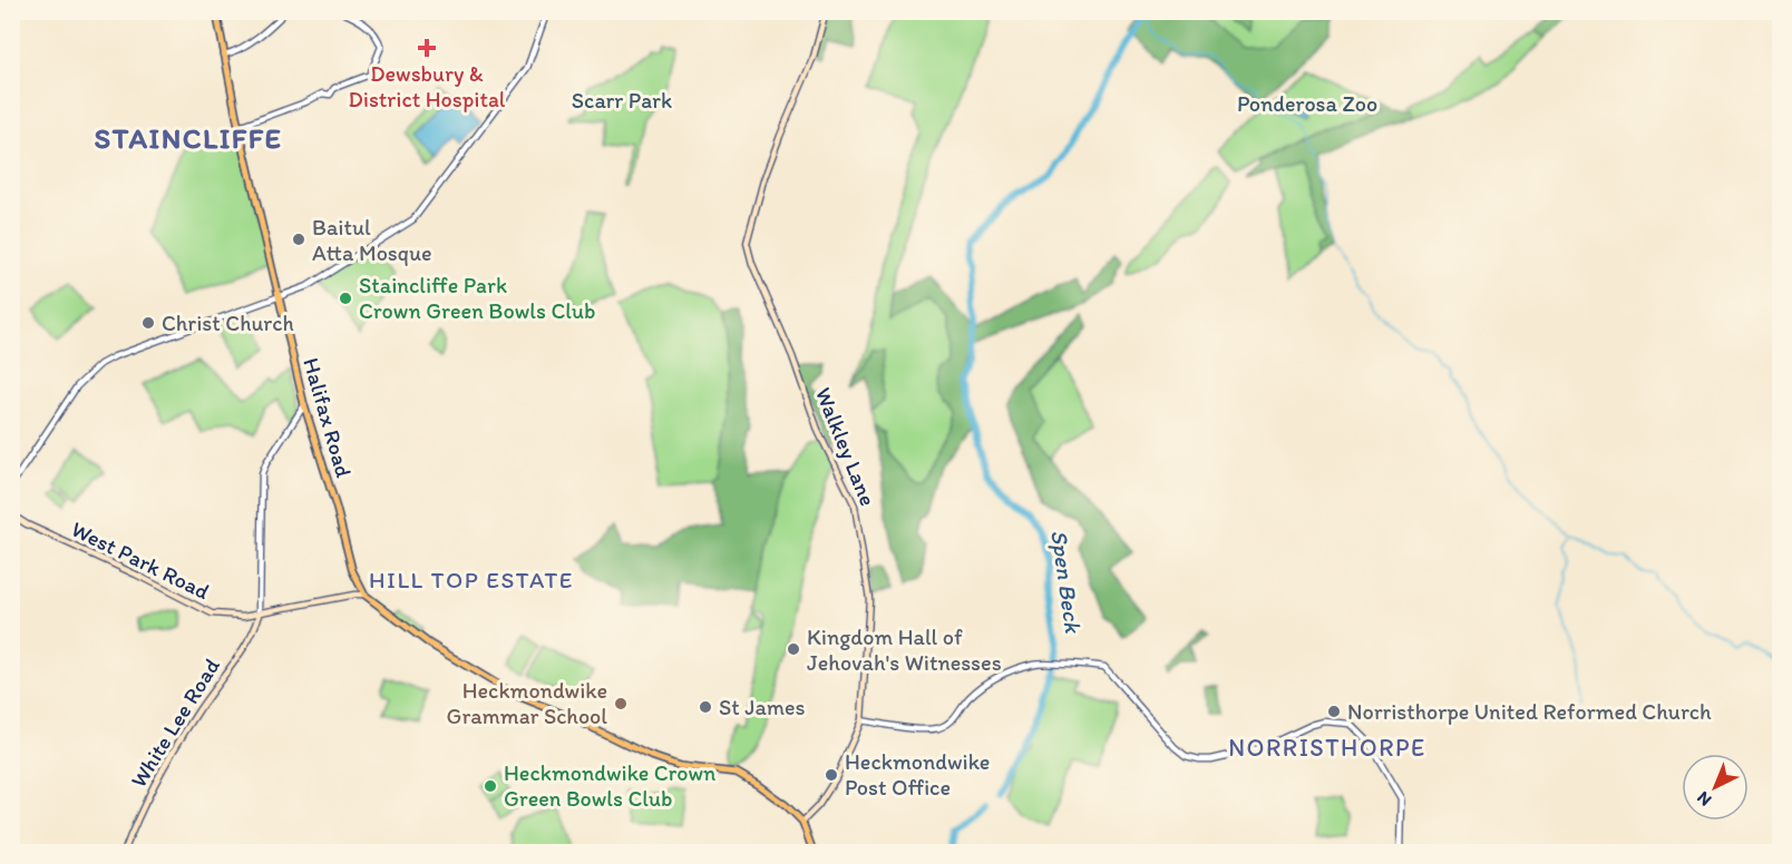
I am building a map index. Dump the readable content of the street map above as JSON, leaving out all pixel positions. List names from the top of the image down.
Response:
{
  "streets": {
    "main road": [
      "Halifax Road",
      "Walkley Lane",
      "West Park Road",
      "White Lee Road"
    ]
  },
  "crossings": [
    ["Halifax Road", "West Park Road"],
    ["West Park Road", "White Lee Road"]
  ],
  "districts": ["STAINCLIFFE", "HILL TOP ESTATE", "NORRISTHORPE"],
  "water": ["Spen Beck"],
  "parks": ["Scarr Park", "Ponderosa Zoo"],
  "places": {
    "health": ["Dewsbury & District Hospital"],
    "other": [
      "Baitul Atta Mosque",
      "Staincliffe Park Crown Green Bowls Club",
      "Christ Church",
      "Kingdom Hall of Jehovah's Witnesses",
      "Heckmondwike Grammar School",
      "St James",
      "Norristhorpe United Reformed Church",
      "Heckmondwike Post Office",
      "Heckmondwike Crown Green Bowls Club"
    ]
  },
  "north": "bottom left"
}
